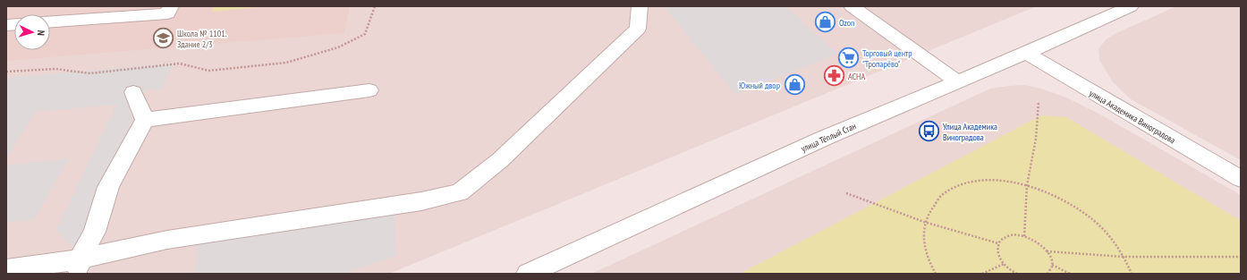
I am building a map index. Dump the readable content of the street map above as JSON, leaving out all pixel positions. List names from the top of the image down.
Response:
{
  "streets": {
    "street": ["улица Академика Виноградова", "улица Тёплый Стан"]
  },
  "crossings": [
    ["улица Академика Виноградова", "улица Тёплый Стан"]
  ],
  "places": {
    "shop": ["Ozon", "Южный двор"],
    "school or university": ["Школа № 1101. Здание 2/3"],
    "supermarket": ["Торговый центр \"Тропарёво\""],
    "pharmacy": ["АСНА"],
    "bus stop": ["Улица Академика Виноградова"]
  },
  "north": "right"
}
